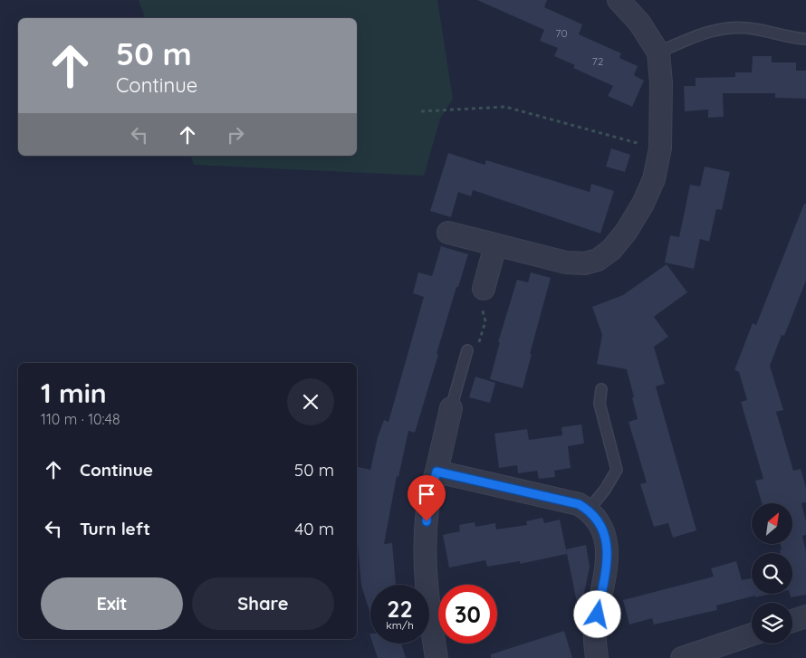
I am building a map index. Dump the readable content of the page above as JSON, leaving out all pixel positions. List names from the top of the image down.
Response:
{
  "house_numbers": ["70", "72"],
  "north": "top right",
  "page": {
    "turn": ["50 m", "Continue"],
    "heading": ["1 min", "110 m · 10:48"],
    "list": [
      {
        "name": "Continue",
        "value": "50 m"
      },
      {
        "name": "Turn left",
        "value": "40 m"
      }
    ],
    "buttons": ["Exit", "Share"],
    "speed": "22 km/h",
    "limit": "30"
  }
}
